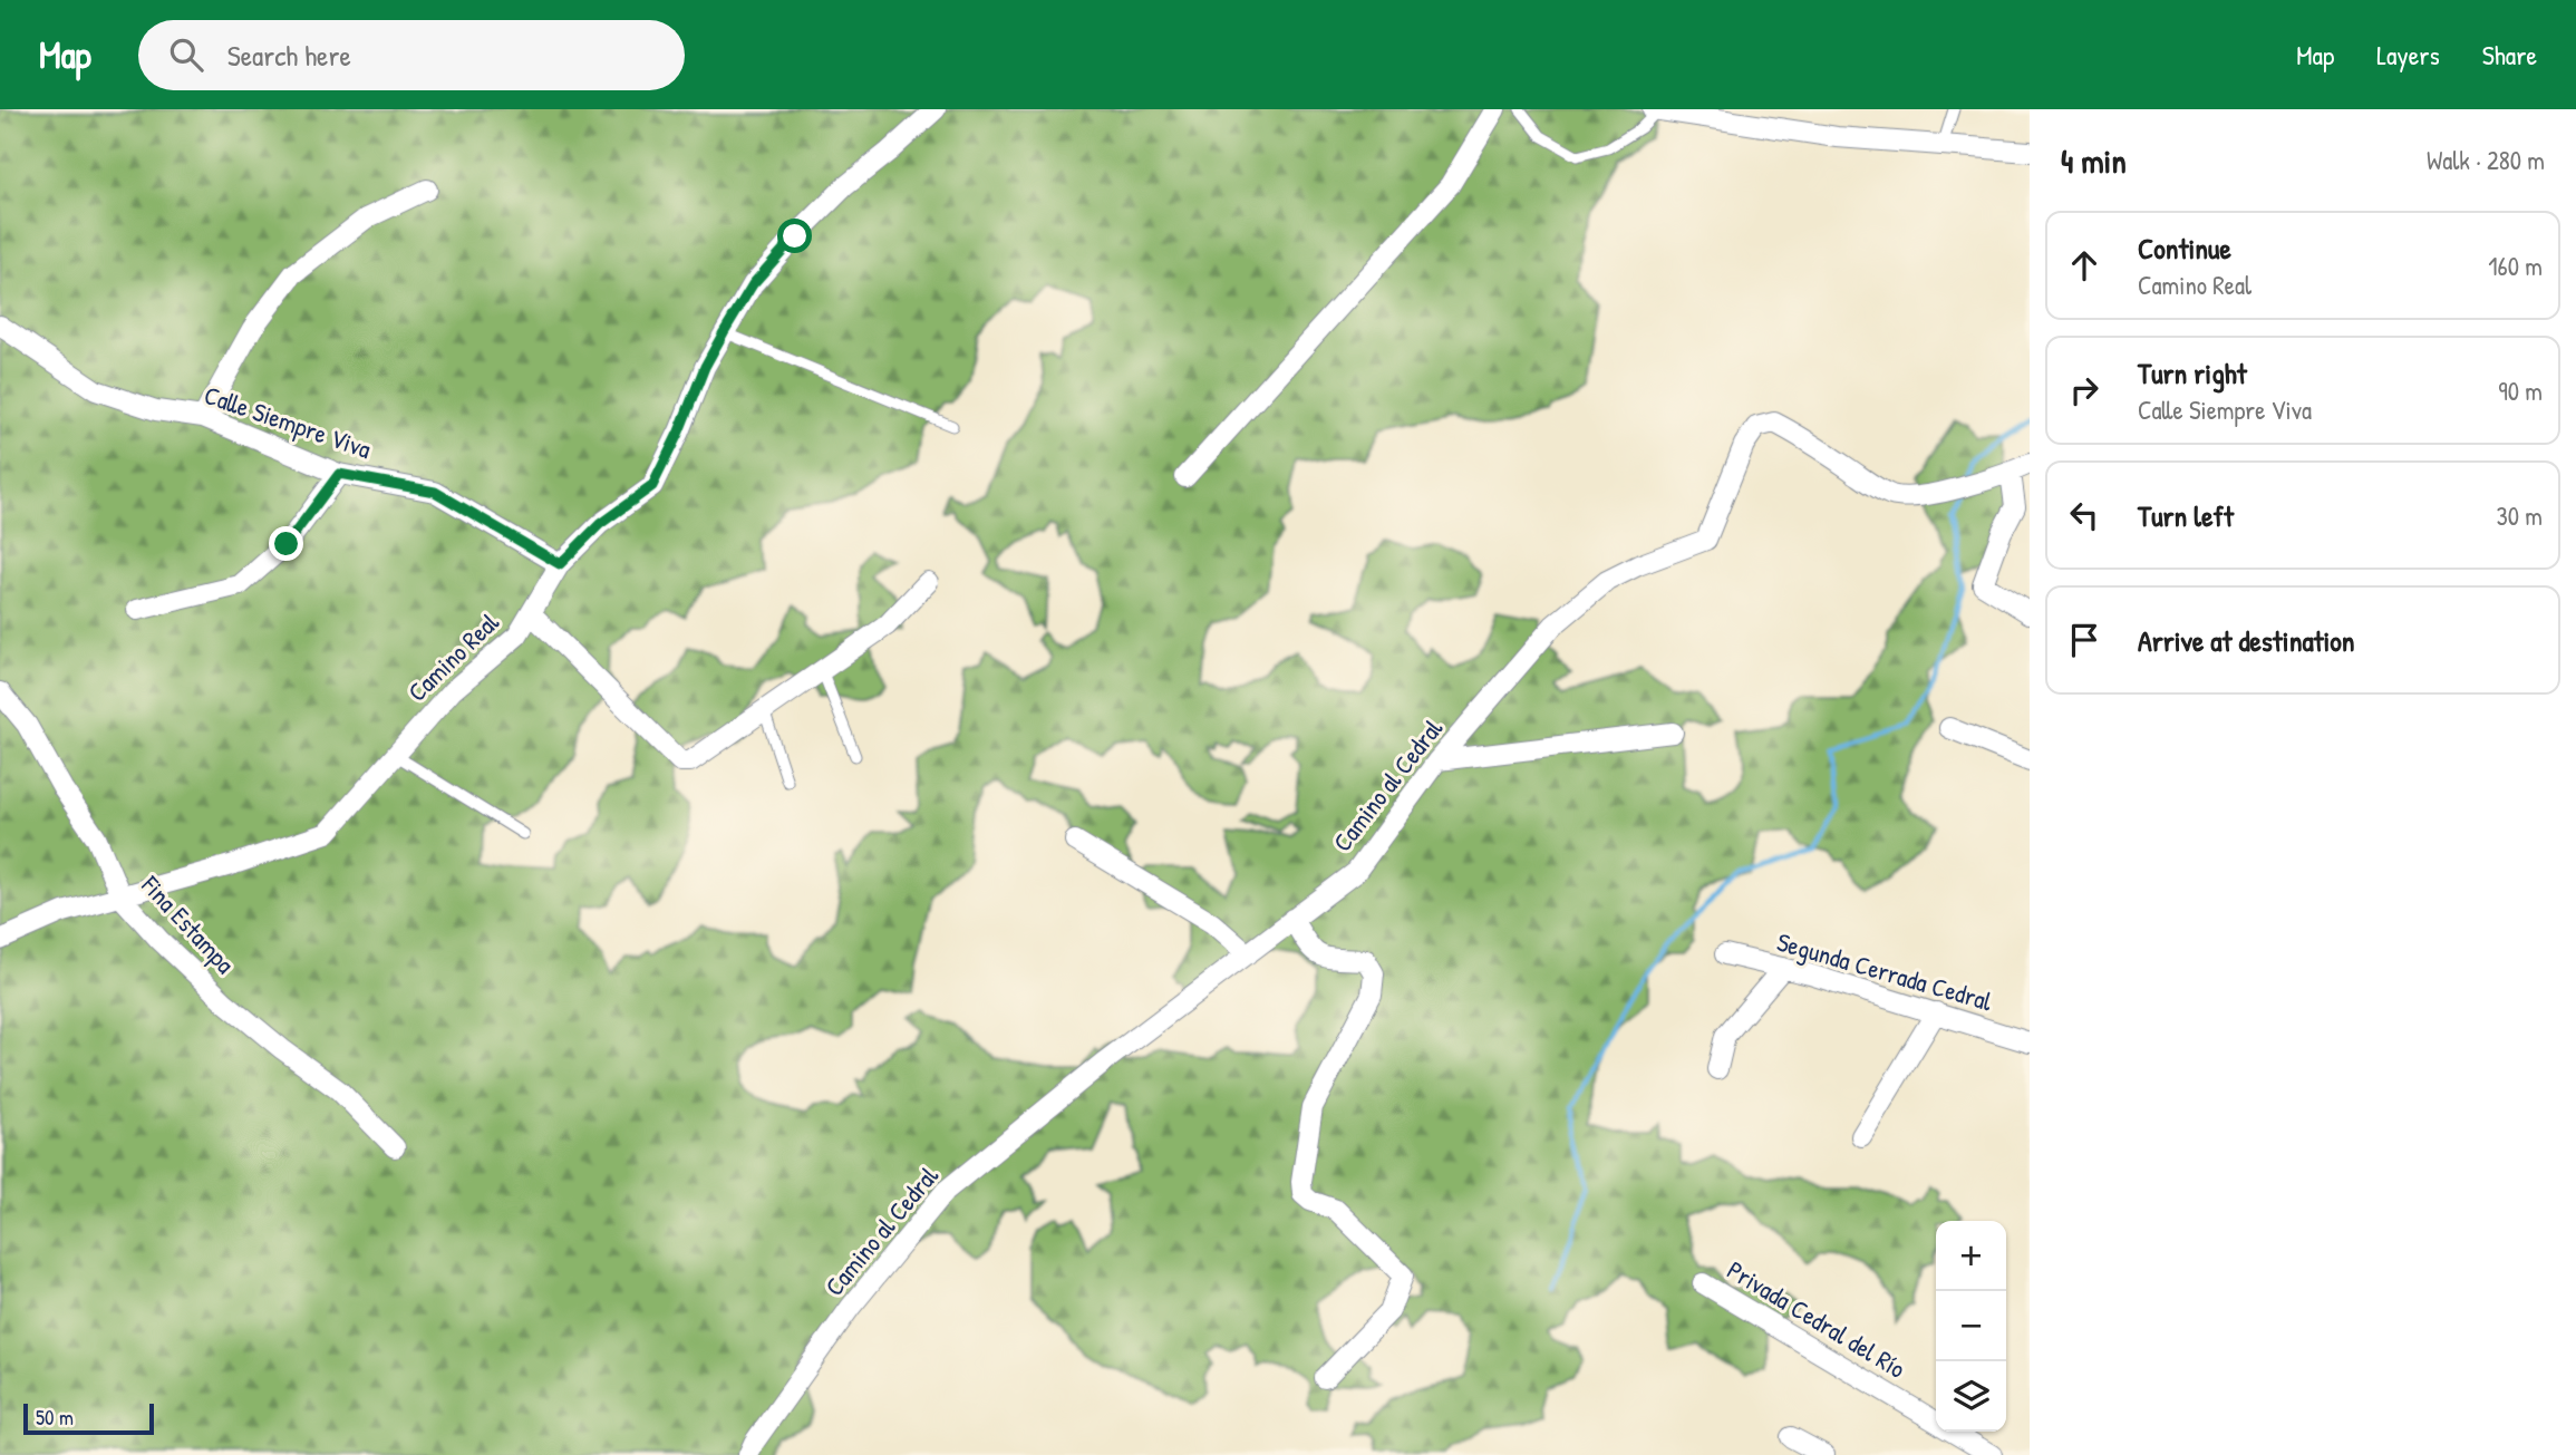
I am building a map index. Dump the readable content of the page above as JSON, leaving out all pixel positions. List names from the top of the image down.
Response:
{
  "streets": {
    "street": [
      "Calle Siempre Viva",
      "Camino Real",
      "Camino al Cedral",
      "Fina Estampa",
      "Segunda Cerrada Cedral",
      "Privada Cedral del Río"
    ]
  },
  "crossings": [
    ["Calle Siempre Viva", "Camino Real"],
    ["Camino Real", "Fina Estampa"]
  ],
  "scale_bar": "50 m",
  "page": {
    "header": "Map",
    "search": "Search here",
    "nav": ["Map", "Layers", "Share"],
    "heading": ["4 min", "Walk · 280 m"],
    "list": [
      ["Continue", "Camino Real", "160 m"],
      ["Turn right", "Calle Siempre Viva", "90 m"],
      ["Turn left", "30 m"],
      "Arrive at destination"
    ],
    "map_buttons": ["+", "−"],
    "scale": "50 m"
  }
}
